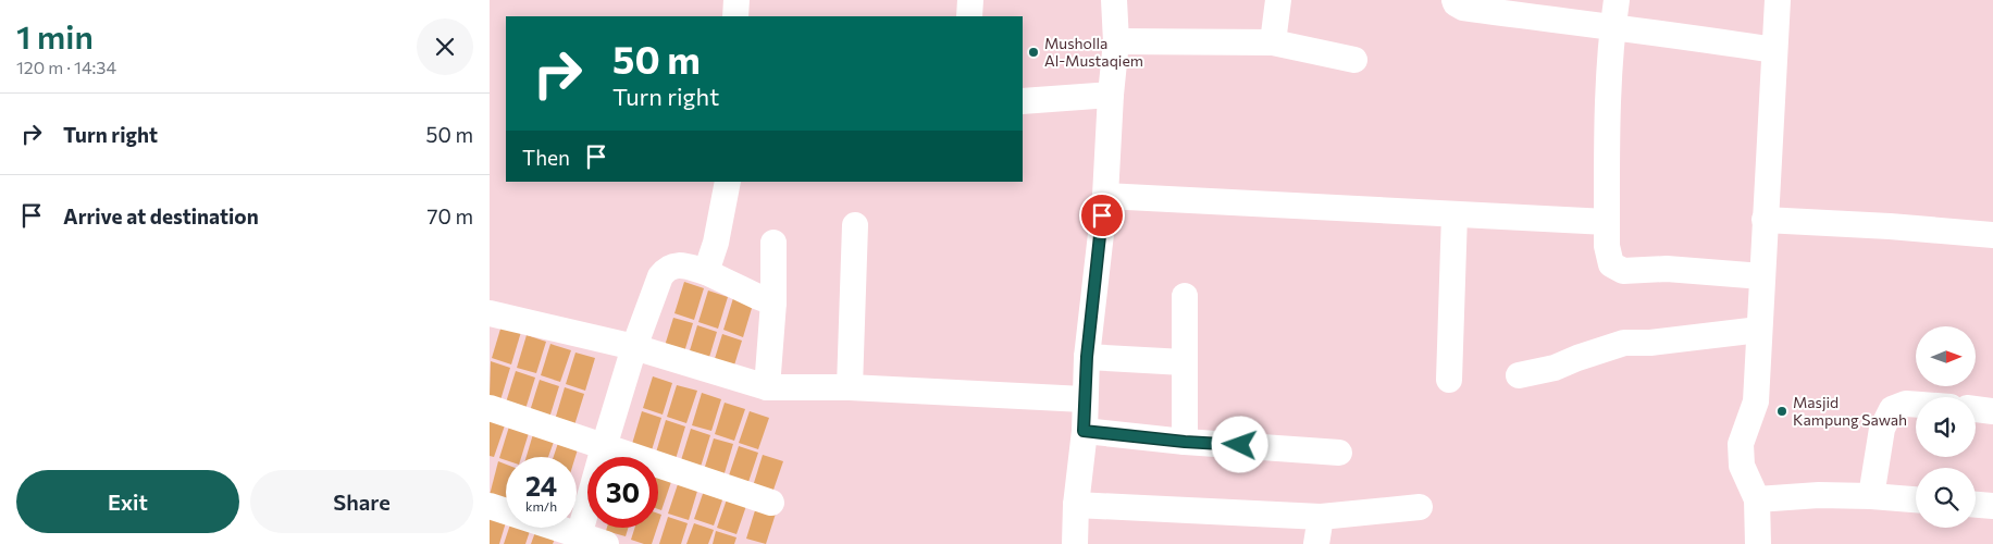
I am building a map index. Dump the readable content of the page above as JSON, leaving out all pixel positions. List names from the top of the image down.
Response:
{
  "places": ["Musholla Al-Mustaqiem", "Masjid Kampung Sawah"],
  "north": "right",
  "page": {
    "heading": ["1 min", "120 m · 14:34"],
    "turn": ["50 m", "Turn right"],
    "list": [
      {
        "name": "Turn right",
        "value": "50 m"
      },
      {
        "name": "Arrive at destination",
        "value": "70 m"
      }
    ],
    "then": "Then",
    "speed": "24 km/h",
    "limit": "30",
    "buttons": ["Exit", "Share"]
  }
}
